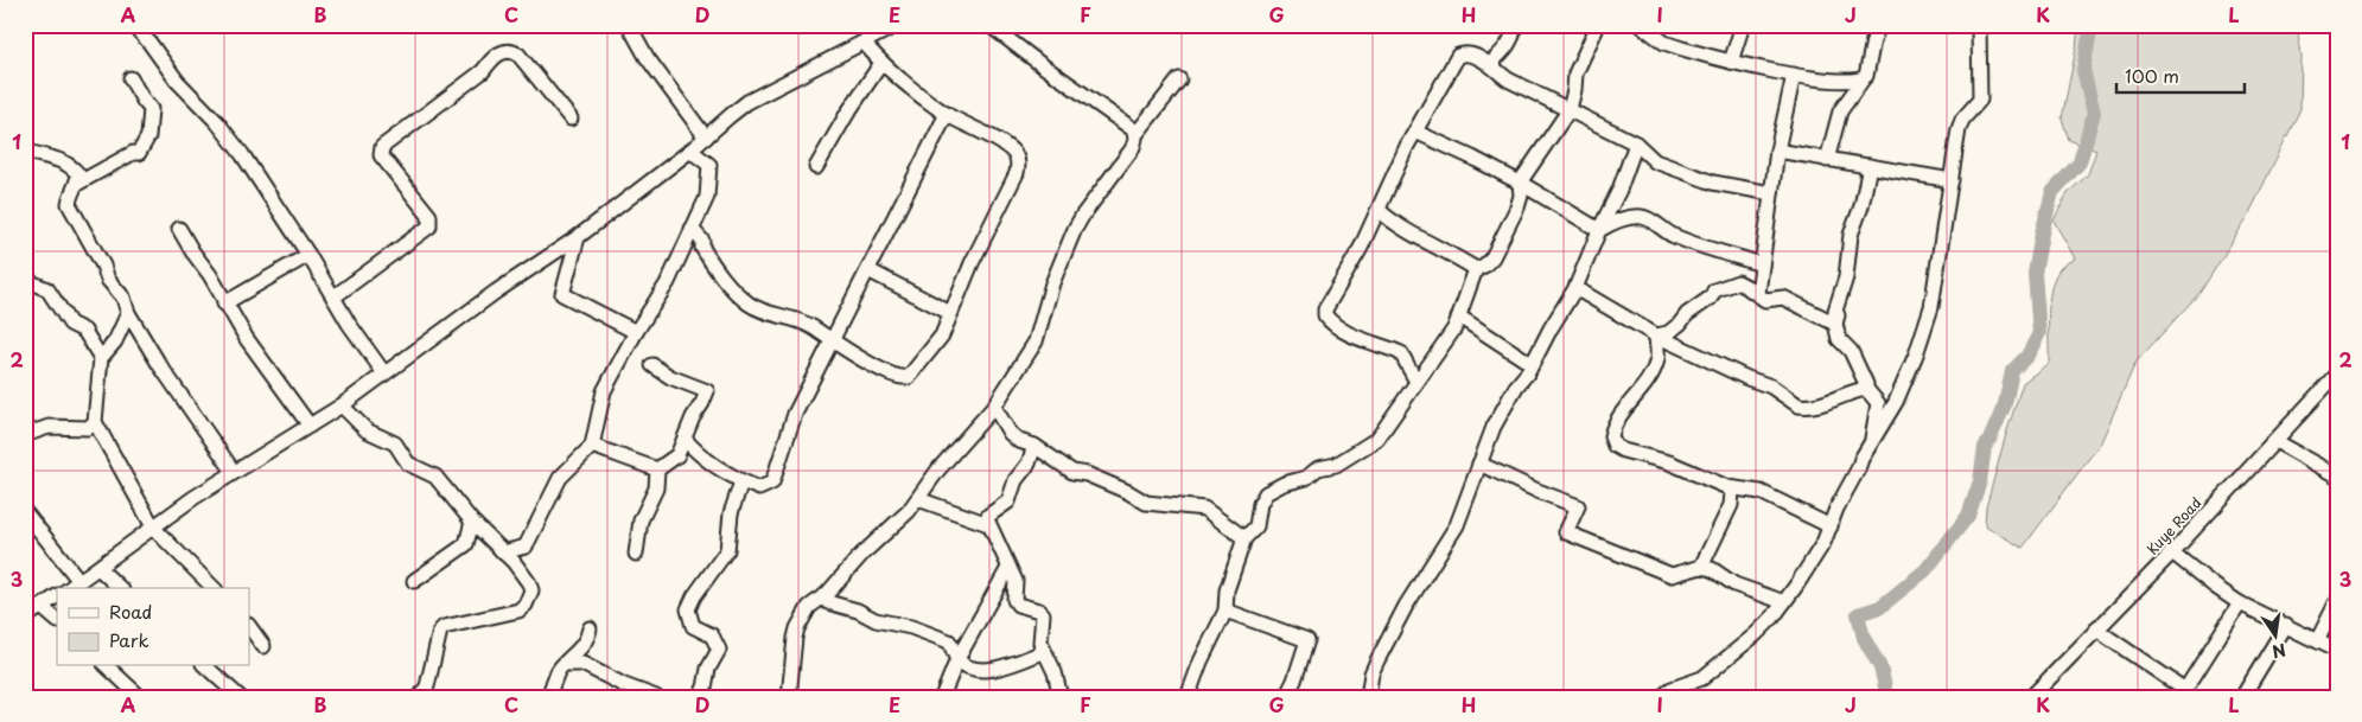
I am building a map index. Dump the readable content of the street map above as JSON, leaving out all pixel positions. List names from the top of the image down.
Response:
{
  "streets": {
    "street": ["Kuye Road"]
  },
  "legend": ["Road", "Park"],
  "scale_bar": "100 m",
  "north": "bottom",
  "grid": {
    "columns": [
      "A",
      "B",
      "C",
      "D",
      "E",
      "F",
      "G",
      "H",
      "I",
      "J",
      "K",
      "L"
    ],
    "rows": ["1", "2", "3"]
  }
}
